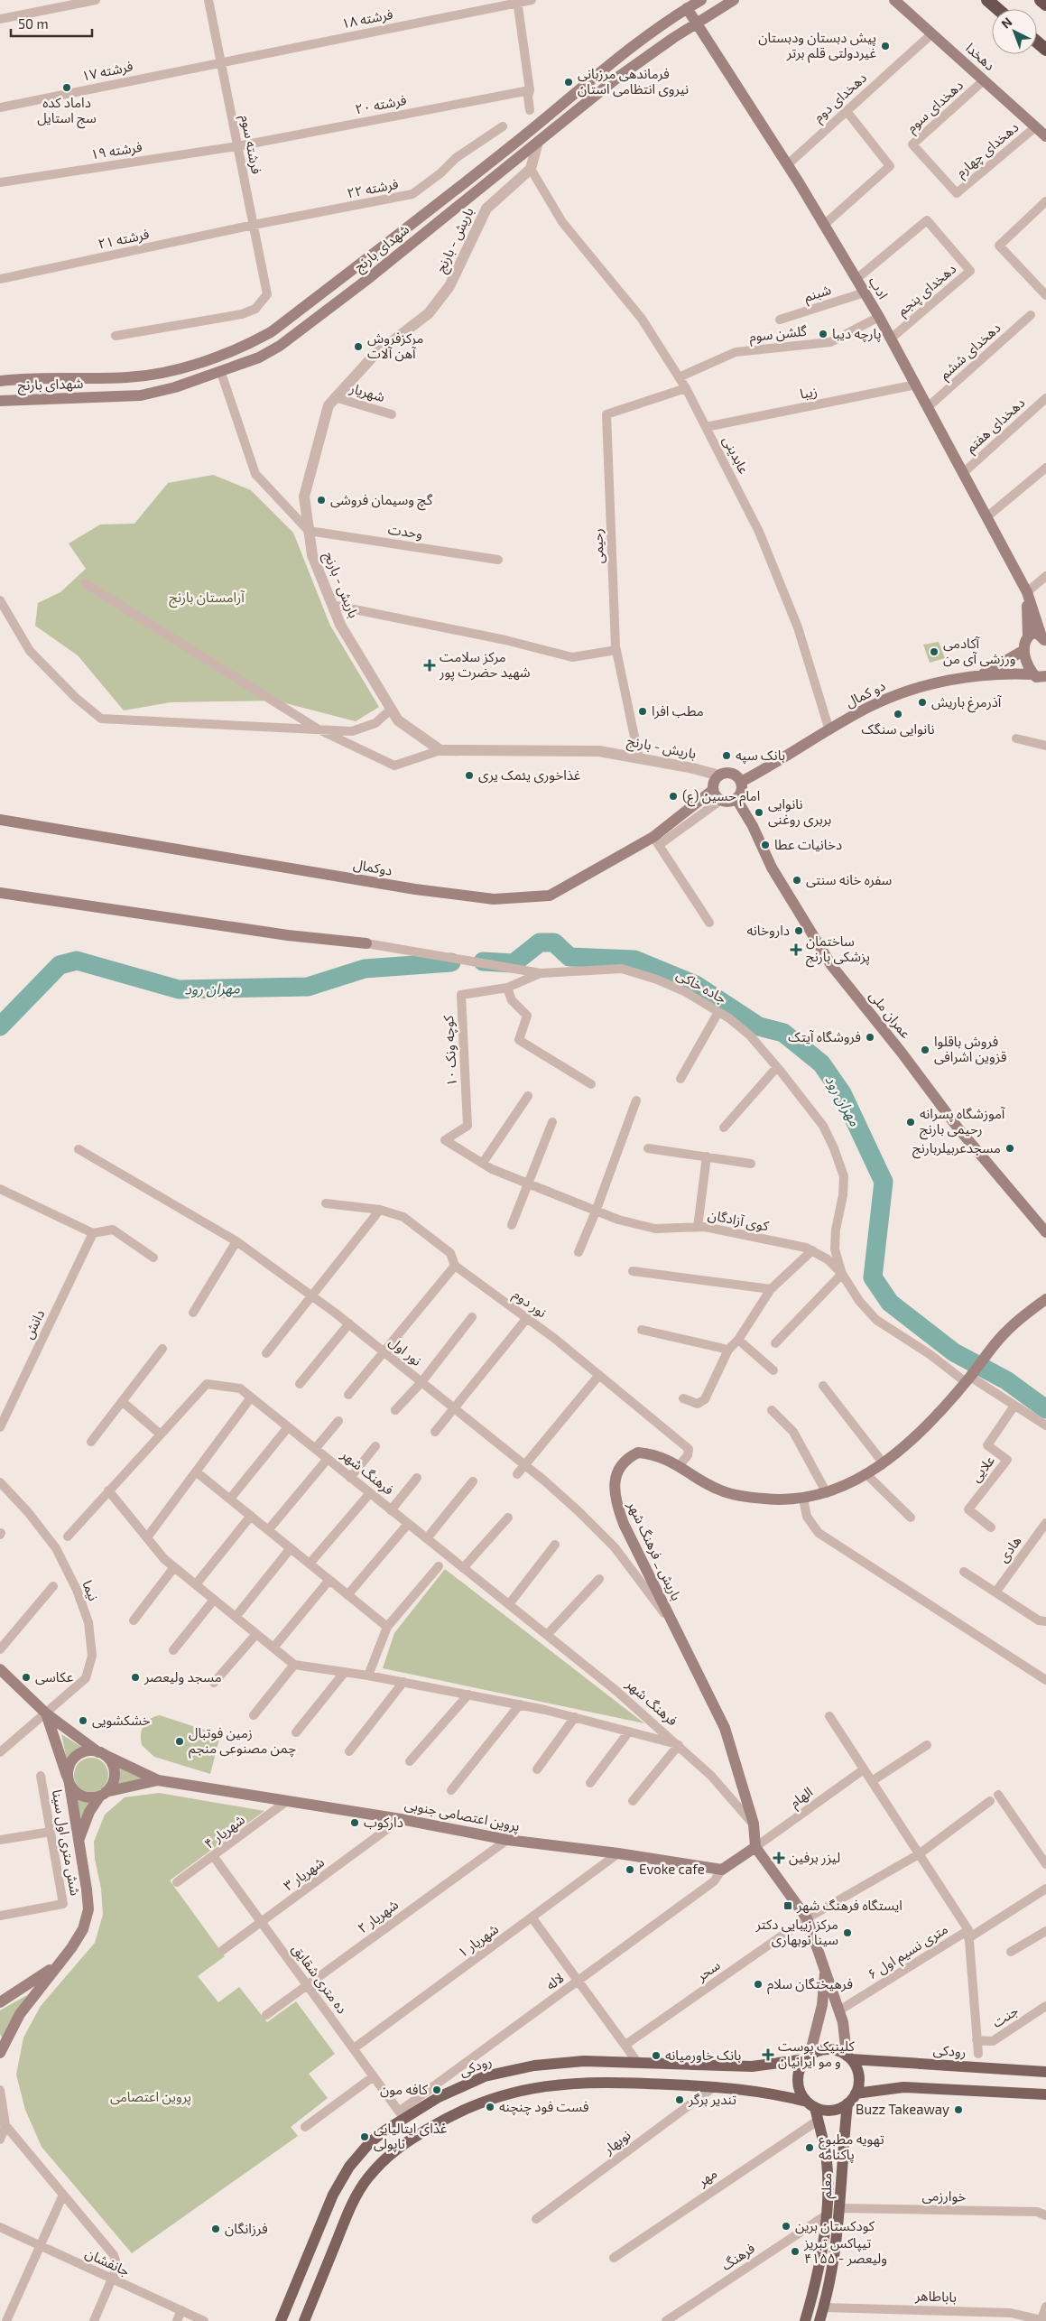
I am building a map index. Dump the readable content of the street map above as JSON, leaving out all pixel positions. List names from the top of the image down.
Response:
{
  "streets": {
    "main road": [
      "دهخدا",
      "شهدای بارنج",
      "ادب",
      "دو کمال",
      "دوکمال",
      "عمران ملی",
      "باریش _ فرهنگ شهر",
      "پروین اعتصامی جنوبی",
      "رودکی",
      "رودکى",
      "معلم"
    ],
    "street": [
      "۱۸ فرشته",
      "۱۷ فرشته",
      "دهخدای دوم",
      "۲۰ فرشته",
      "دهخدای سوم",
      "فرشته سوم",
      "دهخدای چهارم",
      "۱۹ فرشته",
      "۲۲ فرشته",
      "۲۱ فرشته",
      "باریش - بارنج",
      "دهخدای پنجم",
      "شبنم",
      "گلشن سوم",
      "دهخدای ششم",
      "شهریار",
      "زیبا",
      "دهخدای هفتم",
      "عابدینی",
      "وحدت",
      "رحیمی",
      "جاده خاکی",
      "کوچه ونک ۱۰",
      "کوی آزادگان",
      "نور دوم",
      "دانش",
      "نور اول",
      "علایی",
      "فرهنگ شهر",
      "هادی",
      "نیما",
      "الهام",
      "شهریار ۴",
      "شش متری اول سینا",
      "شهریار ۳",
      "شهریار ۲",
      "شهریار ۱",
      "۶ متری نسیم اول",
      "سحر",
      "ده متری شقایق",
      "لاله",
      "جنت",
      "نوبهار",
      "مهر",
      "خوارزمی",
      "فرهنگ",
      "جانفشان",
      "باباطاهر"
    ]
  },
  "crossings": [
    ["۱۸ فرشته", "۱۷ فرشته"],
    ["۱۸ فرشته", "فرشته سوم"],
    ["دهخدا", "دهخدای دوم"],
    ["دهخدا", "دهخدای سوم"],
    ["دهخدا", "دهخدای چهارم"],
    ["۱۷ فرشته", "فرشته سوم"],
    ["دهخدای دوم", "ادب"],
    ["۲۰ فرشته", "فرشته سوم"],
    ["۲۰ فرشته", "۱۹ فرشته"],
    ["دهخدای سوم", "دهخدای چهارم"],
    ["فرشته سوم", "۱۹ فرشته"],
    ["فرشته سوم", "۲۲ فرشته"],
    ["فرشته سوم", "۲۱ فرشته"],
    ["۲۲ فرشته", "۲۱ فرشته"],
    ["باریش - بارنج", "شهریار"],
    ["باریش - بارنج", "عابدینی"],
    ["باریش - بارنج", "وحدت"],
    ["باریش - بارنج", "رحیمی"],
    ["باریش - بارنج", "دو کمال"],
    ["باریش - بارنج", "دوکمال"],
    ["باریش - بارنج", "عمران ملی"],
    ["شهدای بارنج", "ادب"],
    ["ادب", "دهخدای پنجم"],
    ["ادب", "شبنم"],
    ["ادب", "گلشن سوم"],
    ["ادب", "دهخدای ششم"],
    ["ادب", "زیبا"],
    ["ادب", "دهخدای هفتم"],
    ["گلشن سوم", "عابدینی"],
    ["زیبا", "عابدینی"],
    ["عابدینی", "رحیمی"],
    ["عابدینی", "دو کمال"],
    ["دو کمال", "دوکمال"],
    ["دو کمال", "عمران ملی"],
    ["دوکمال", "عمران ملی"],
    ["جاده خاکی", "کوی آزادگان"],
    ["کوچه ونک ۱۰", "کوی آزادگان"],
    ["کوی آزادگان", "علایی"],
    ["کوی آزادگان", "باریش _ فرهنگ شهر"],
    ["نور دوم", "باریش _ فرهنگ شهر"],
    ["نور اول", "باریش _ فرهنگ شهر"],
    ["باریش _ فرهنگ شهر", "الهام"],
    ["نیما", "پروین اعتصامی جنوبی"],
    ["پروین اعتصامی جنوبی", "شهریار ۴"],
    ["پروین اعتصامی جنوبی", "شهریار ۳"],
    ["پروین اعتصامی جنوبی", "شهریار ۲"],
    ["پروین اعتصامی جنوبی", "شهریار ۱"],
    ["پروین اعتصامی جنوبی", "لاله"],
    ["شهریار ۴", "ده متری شقایق"],
    ["شهریار ۳", "ده متری شقایق"],
    ["شهریار ۲", "ده متری شقایق"],
    ["شهریار ۱", "ده متری شقایق"],
    ["ده متری شقایق", "لاله"],
    ["ده متری شقایق", "رودکى"],
    ["لاله", "رودکى"],
    ["رودکی", "رودکى"],
    ["رودکی", "معلم"],
    ["رودکى", "معلم"],
    ["مهر", "معلم"],
    ["معلم", "خوارزمی"],
    ["معلم", "فرهنگ"],
    ["معلم", "باباطاهر"]
  ],
  "water": ["مهران رود"],
  "parks": ["آرامستان بارنج", "پروین اعتصامى"],
  "places": {
    "other": [
      "پیش دبستان ودبستان غیردولتی قلم برتر",
      "فرماندهی مرزبانی نیروی انتظامی استان",
      "داماد کده سج استایل",
      "پارچه دیبا",
      "مرکزفروش آهن آلات",
      "گچ وسیمان فروشی",
      "آکادمی ورزشی آی من",
      "آذرمرغ باریش",
      "مطب افرا",
      "نانوایی سنگک",
      "بانک سپه",
      "غذاخوری یئمک یری",
      "امام حسین (ع)",
      "نانوایی بربری روغنی",
      "دخانیات عطا",
      "سفره خانه سنتی",
      "داروخانه",
      "فروشگاه آیتک",
      "فروش باقلوا قزوین اشرافی",
      "آموزشگاه پسرانه رحیمی بارنج",
      "مسجدعربیلربارنج",
      "عکاسی",
      "مسجد ولیعصر",
      "خشکشویی",
      "زمین فوتبال چمن مصنوعی منجم",
      "دارکوب",
      "Evoke cafe",
      "مرکز زیبایی دکتر سینا نوبهاری",
      "فرهیختگان سلام",
      "بانک خاورمیانه",
      "کافه مون",
      "تندیر برگر",
      "فست فود چنچنه",
      "Buzz Takeaway",
      "غذای ایتالیایی ناپولی",
      "تهویه مطبوع پاکنامه",
      "کودکستان برین",
      "فرزانگان",
      "تیپاکس تبریز ولیعصر - ۴۱۵۵"
    ],
    "health": [
      "مرکز سلامت شهید حضرت پور",
      "ساختمان پزشکی بارنج",
      "لیزر برفین",
      "کلینیک پوست و مو ایرانیان"
    ],
    "transit": ["ایستگاه فرهنگ شهر"]
  },
  "scale_bar": "50 m",
  "north": "top left"
}
